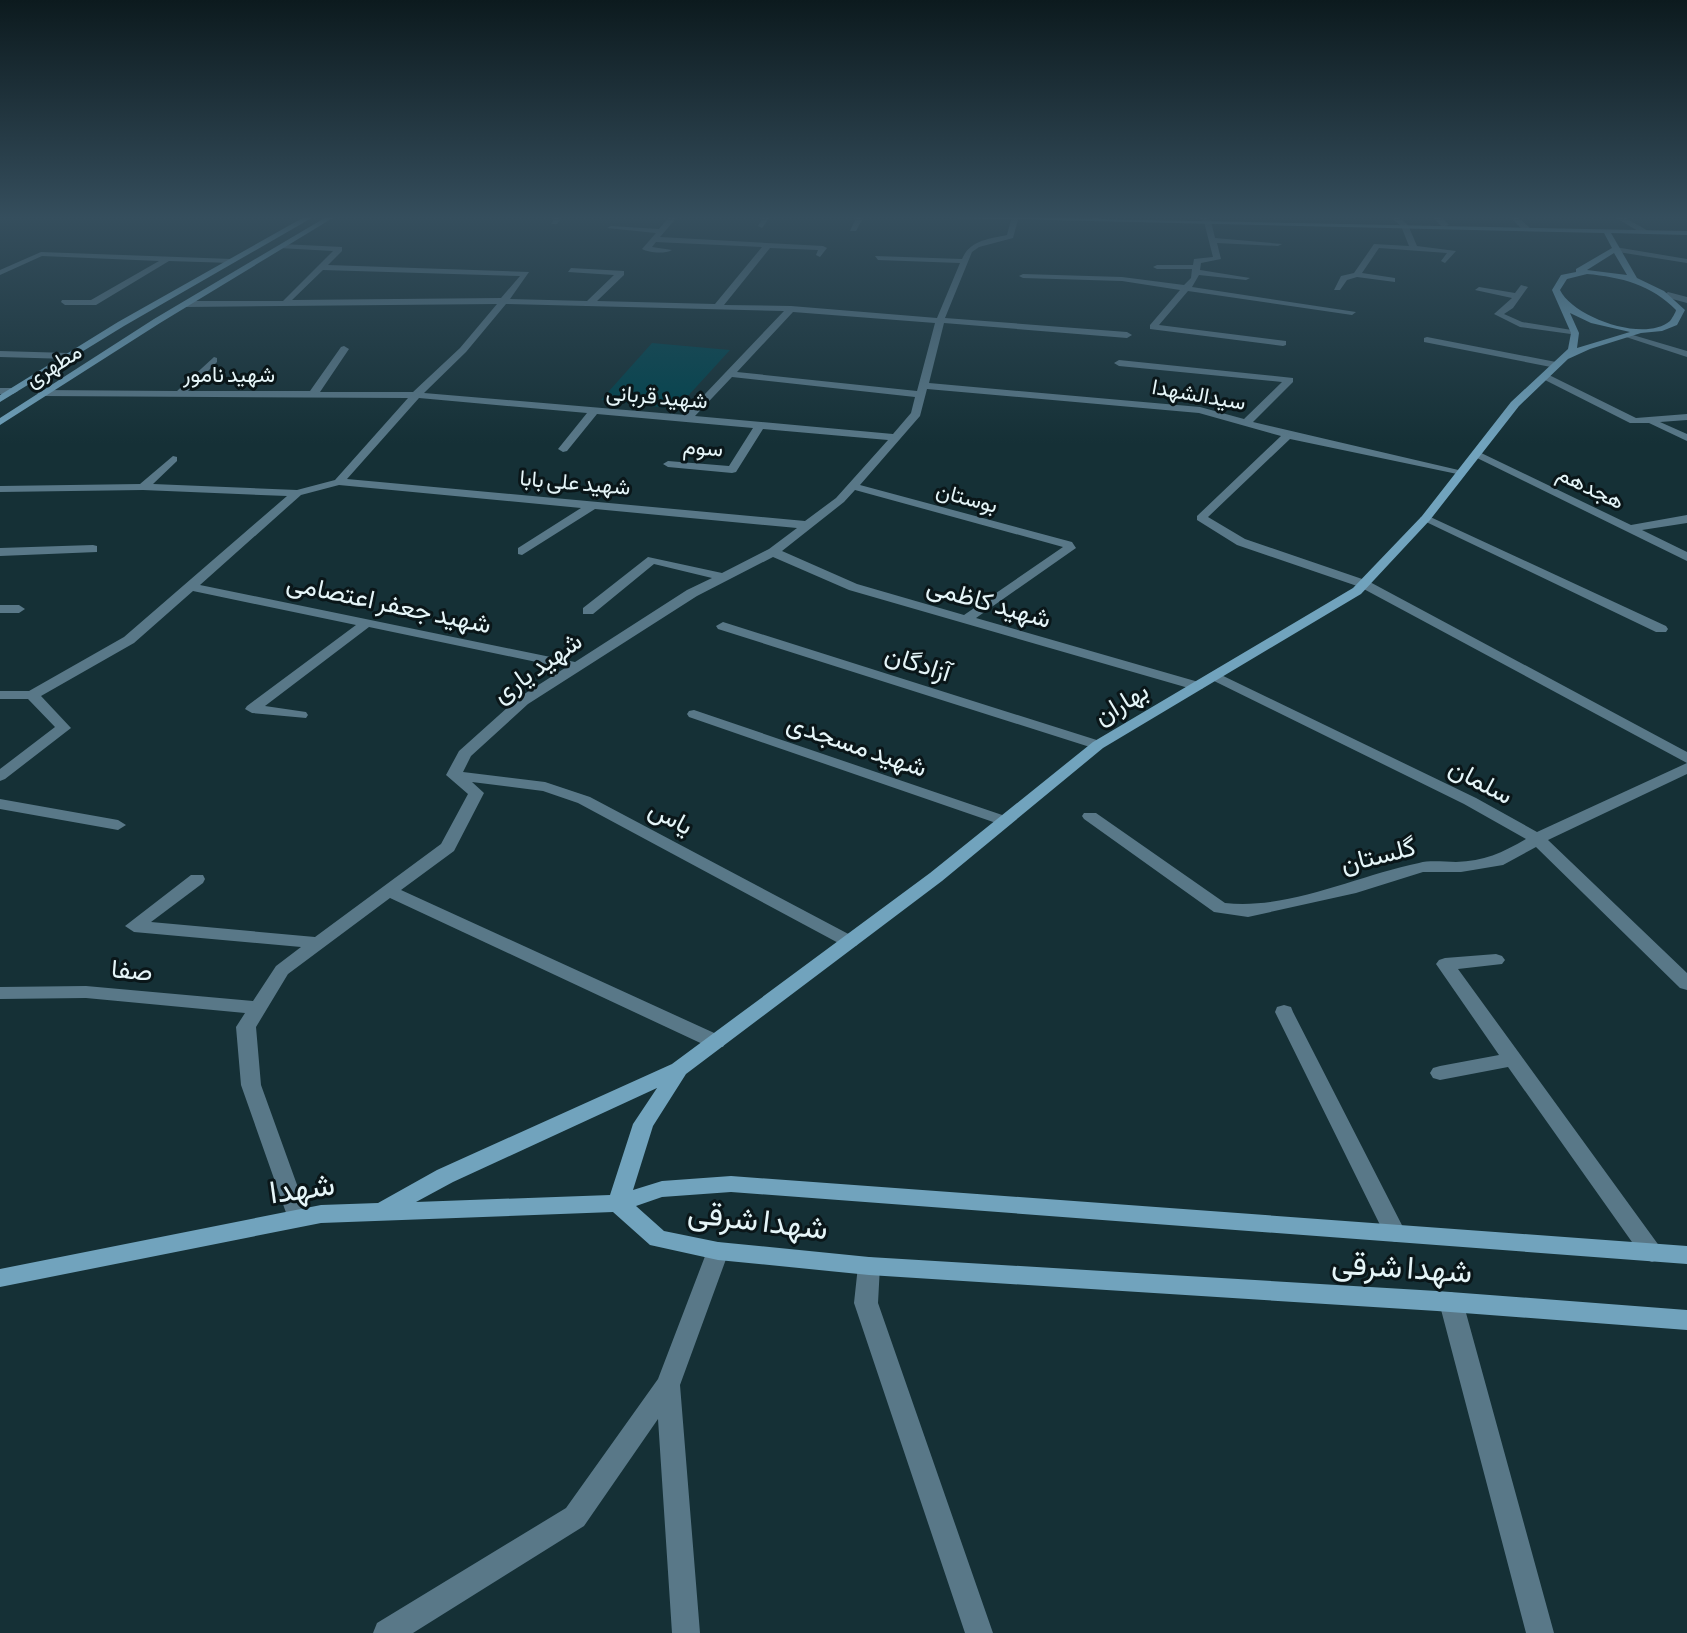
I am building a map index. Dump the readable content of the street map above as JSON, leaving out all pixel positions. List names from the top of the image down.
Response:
{
  "streets": {
    "street": [
      "مطهری",
      "شهید نامور",
      "سیدالشهدا",
      "شهید قربانی",
      "سوم",
      "شهید علی بابا",
      "هجدهم",
      "بوستان",
      "شهید کاظمی",
      "شهید جعفر اعتصامی",
      "آزادگان",
      "شهید یاری",
      "بهاران",
      "شهید مسجدی",
      "سلمان",
      "یاس",
      "گلستان",
      "صفا",
      "شهدا",
      "شهدا شرقی"
    ]
  },
  "crossings": [
    ["مطهری", "شهید نامور"],
    ["شهید نامور", "شهید قربانی"],
    ["سیدالشهدا", "شهید یاری"],
    ["سیدالشهدا", "بهاران"],
    ["شهید قربانی", "سوم"],
    ["شهید قربانی", "شهید یاری"],
    ["شهید علی بابا", "شهید یاری"],
    ["هجدهم", "بهاران"],
    ["بوستان", "شهید کاظمی"],
    ["بوستان", "شهید یاری"],
    ["شهید کاظمی", "شهید یاری"],
    ["شهید کاظمی", "بهاران"],
    ["شهید جعفر اعتصامی", "شهید یاری"],
    ["آزادگان", "بهاران"],
    ["شهید یاری", "یاس"],
    ["بهاران", "شهید مسجدی"],
    ["بهاران", "سلمان"],
    ["بهاران", "یاس"],
    ["سلمان", "گلستان"],
    ["شهدا", "شهدا شرقی"]
  ]
}
